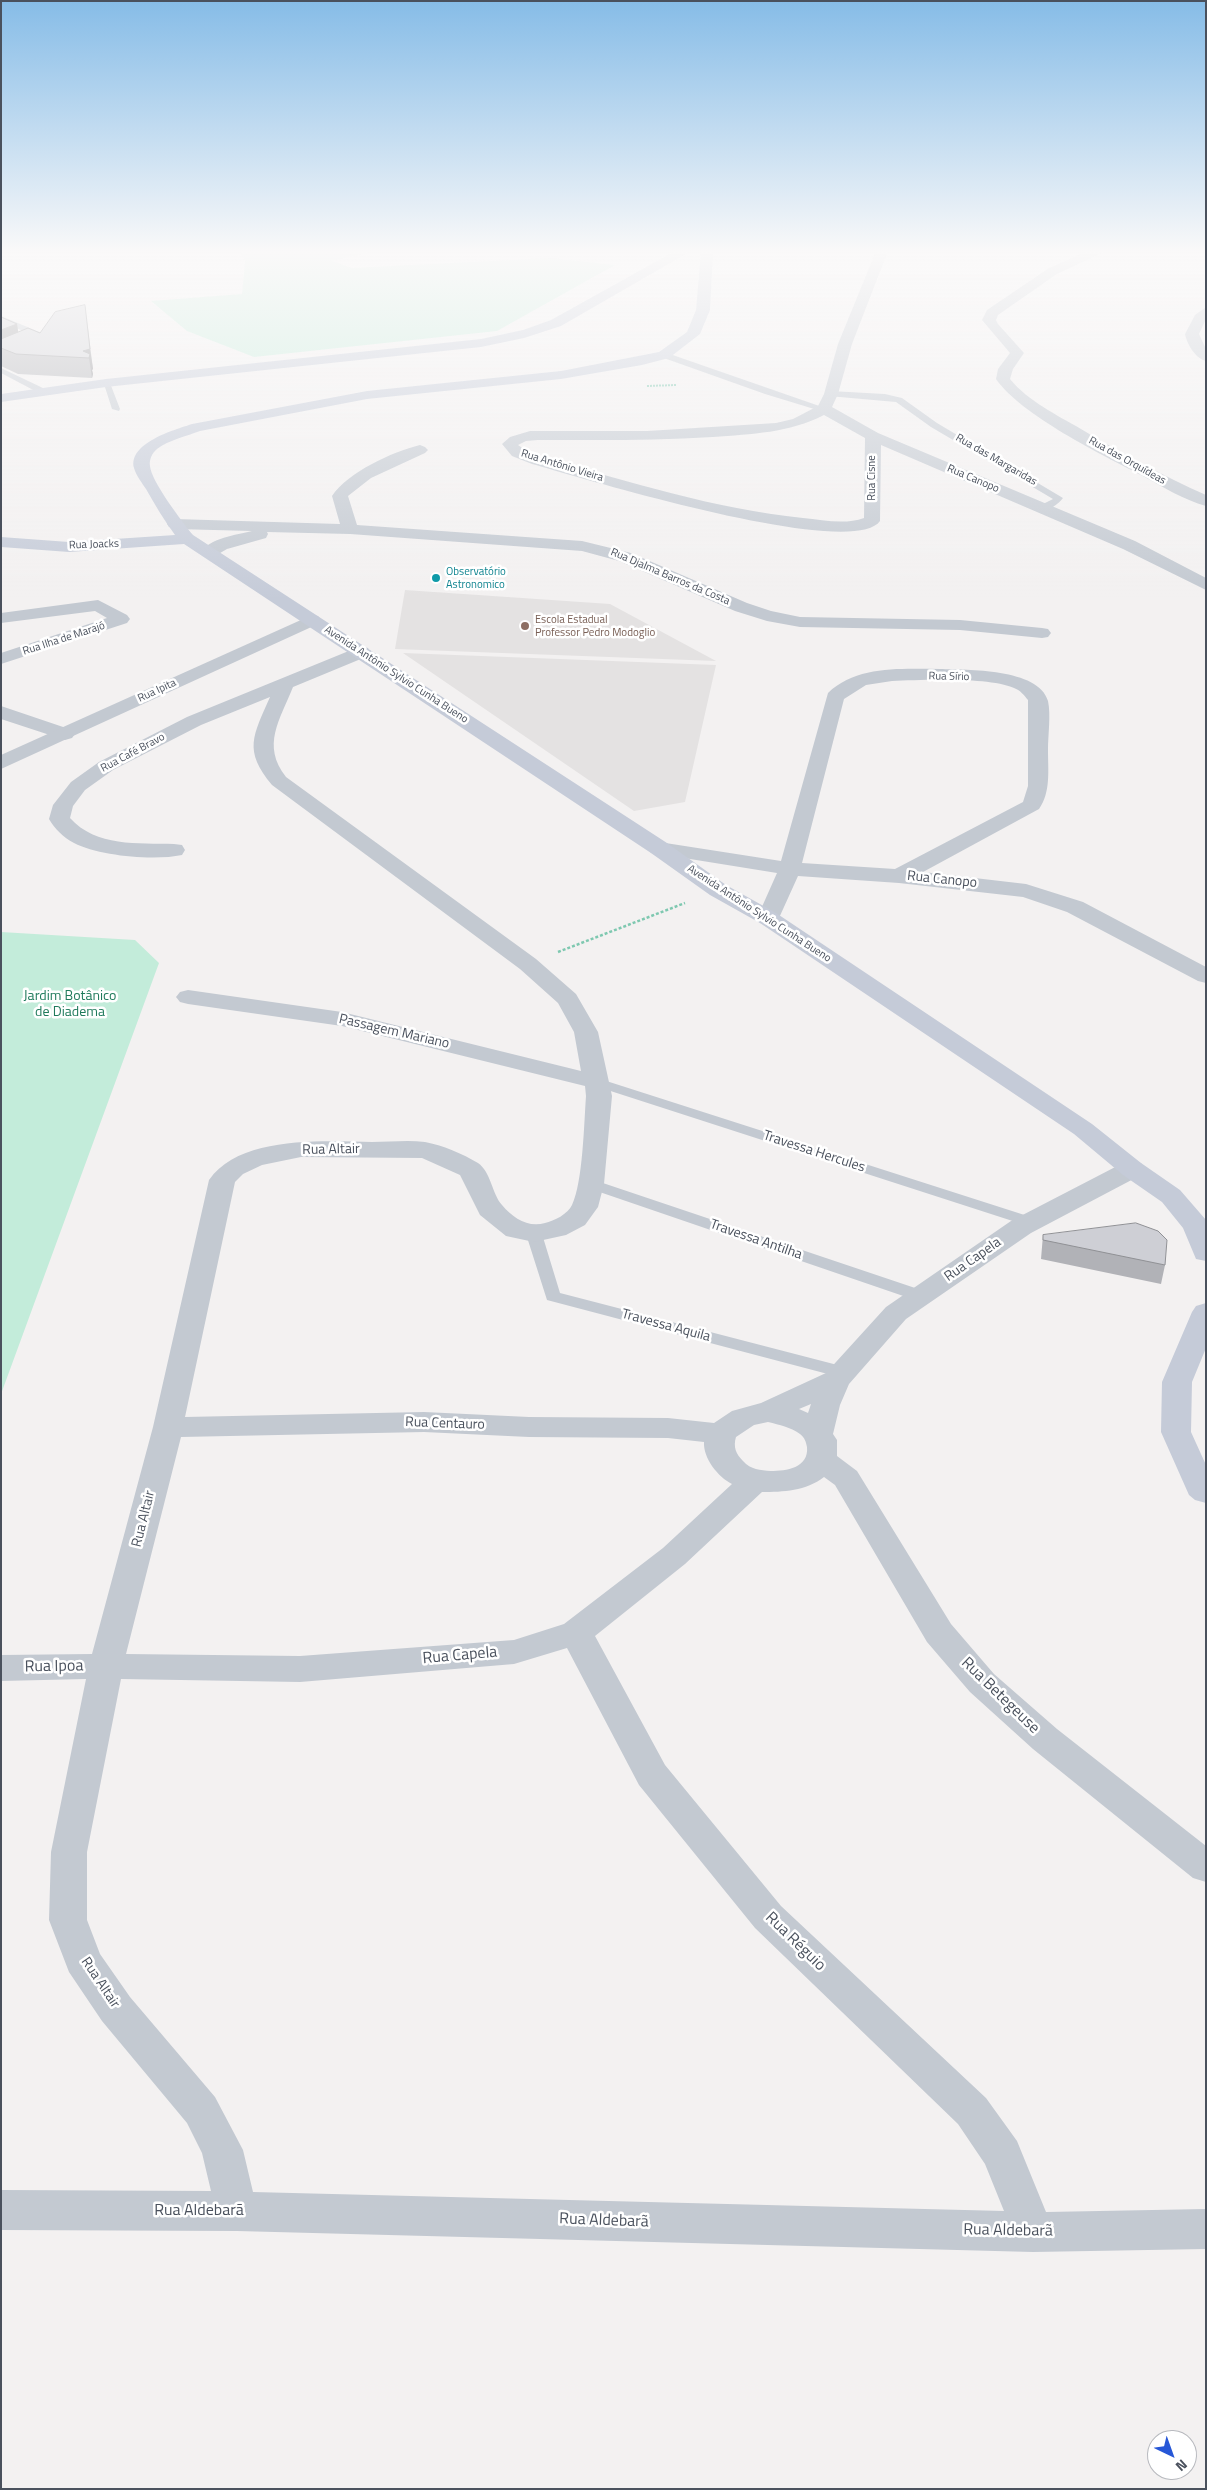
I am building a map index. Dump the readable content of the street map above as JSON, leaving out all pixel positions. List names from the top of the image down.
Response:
{
  "streets": {
    "main road": ["Rua Joacks", "Avenida Antônio Sylvio Cunha Bueno"],
    "street": [
      "Rua das Orquídeas",
      "Rua Antônio Vieira",
      "Rua Cisne",
      "Rua Canopo",
      "Rua Djalma Barros da Costa",
      "Rua Ilha de Marajó",
      "Rua Sírio",
      "Rua Ipita",
      "Rua Café Bravo",
      "Passagem Mariano",
      "Rua Altair",
      "Rua Capela",
      "Rua Centauro",
      "Rua Ipoa",
      "Rua Betegeuse",
      "Rua Réguio",
      "Rua Aldebarã"
    ],
    "lane": [
      "Rua das Margaridas",
      "Travessa Hercules",
      "Travessa Antilha",
      "Travessa Aquila"
    ]
  },
  "crossings": [
    ["Rua das Margaridas", "Rua Canopo"],
    ["Rua Antônio Vieira", "Rua Cisne"],
    ["Rua Antônio Vieira", "Rua Canopo"],
    ["Rua Cisne", "Rua Canopo"],
    ["Rua Canopo", "Avenida Antônio Sylvio Cunha Bueno"],
    ["Rua Canopo", "Rua Sírio"],
    ["Rua Joacks", "Rua Djalma Barros da Costa"],
    ["Rua Joacks", "Avenida Antônio Sylvio Cunha Bueno"],
    ["Rua Djalma Barros da Costa", "Avenida Antônio Sylvio Cunha Bueno"],
    ["Avenida Antônio Sylvio Cunha Bueno", "Rua Sírio"],
    ["Avenida Antônio Sylvio Cunha Bueno", "Rua Ipita"],
    ["Avenida Antônio Sylvio Cunha Bueno", "Rua Capela"],
    ["Passagem Mariano", "Travessa Hercules"],
    ["Rua Altair", "Rua Capela"],
    ["Rua Altair", "Travessa Aquila"],
    ["Rua Altair", "Rua Centauro"],
    ["Rua Altair", "Rua Ipoa"],
    ["Rua Altair", "Rua Aldebarã"],
    ["Travessa Hercules", "Rua Capela"],
    ["Travessa Antilha", "Rua Capela"],
    ["Rua Capela", "Travessa Aquila"],
    ["Rua Capela", "Rua Centauro"],
    ["Rua Capela", "Rua Ipoa"],
    ["Rua Capela", "Rua Betegeuse"],
    ["Rua Capela", "Rua Réguio"],
    ["Rua Centauro", "Rua Betegeuse"],
    ["Rua Réguio", "Rua Aldebarã"]
  ],
  "parks": ["Jardim Botânico de Diadema"],
  "places": ["Observatório Astronomico", "Escola Estadual Professor Pedro Modoglio"],
  "north": "bottom right"
}
